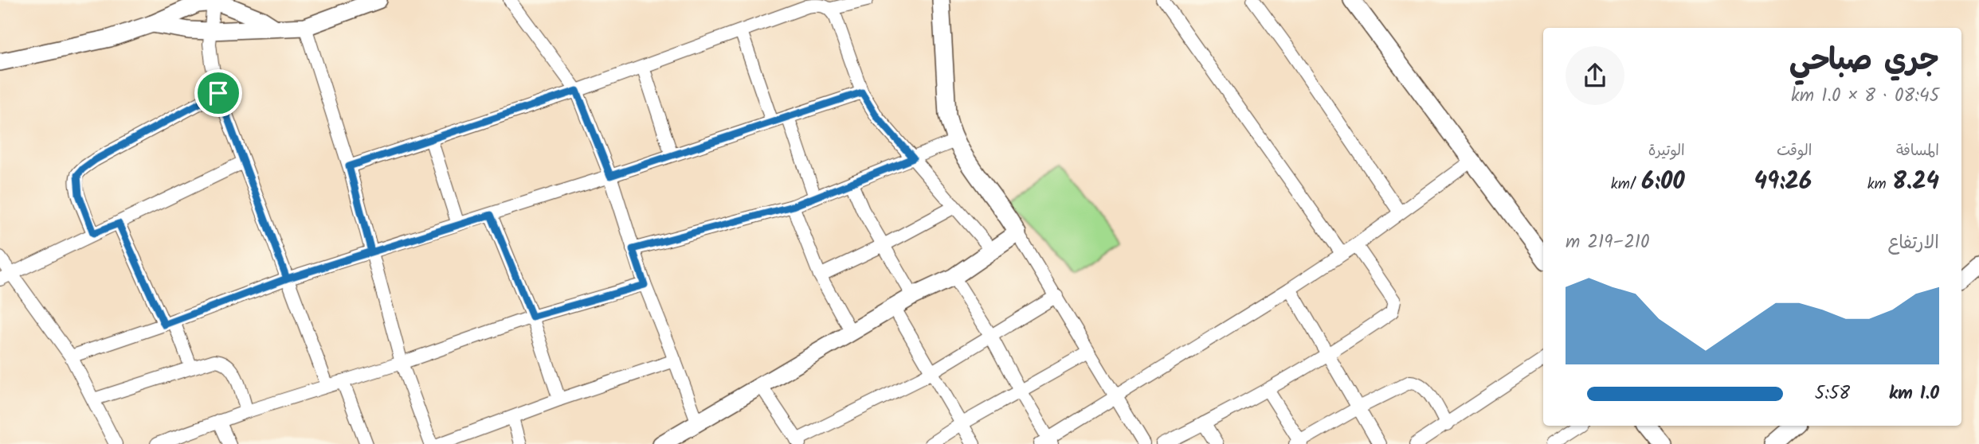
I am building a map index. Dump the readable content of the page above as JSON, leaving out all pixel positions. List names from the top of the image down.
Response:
{
  "page": {
    "heading": ["جري صباحي", "08:45 · 8 × 1.0 km"],
    "stats": [
      ["المسافة", "8.24 km"],
      ["الوقت", "49:26"],
      ["الوتيرة", "6:00 /km"]
    ],
    "chart": ["الارتفاع", "210–219 m"],
    "list": [
      {
        "name": "1.0 km",
        "note": "5:58"
      }
    ]
  }
}
